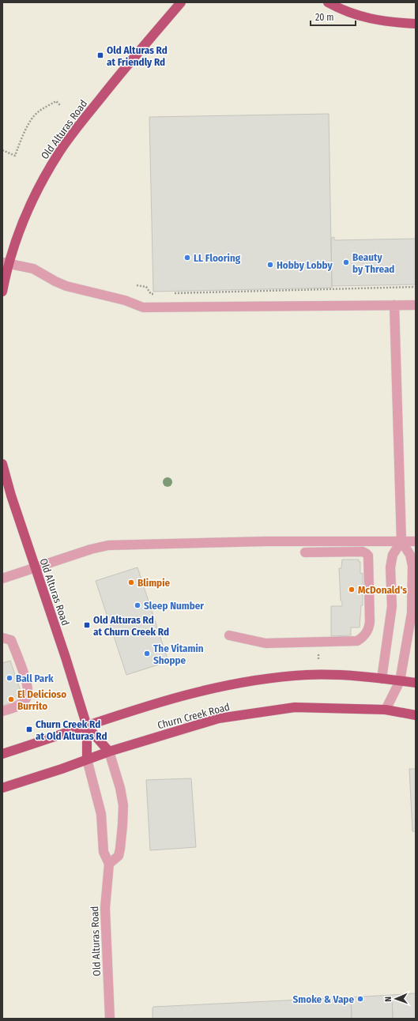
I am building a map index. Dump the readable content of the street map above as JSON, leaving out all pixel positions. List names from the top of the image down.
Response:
{
  "streets": {
    "main road": ["Old Alturas Road", "Churn Creek Road"]
  },
  "crossings": [
    ["Old Alturas Road", "Churn Creek Road"]
  ],
  "places": {
    "transit": ["Old Alturas Rd at Friendly Rd", "Old Alturas Rd at Churn Creek Rd", "Churn Creek Rd at Old Alturas Rd"],
    "other": [
      "LL Flooring",
      "Beauty by Thread",
      "Hobby Lobby",
      "Blimpie",
      "McDonald's",
      "Sleep Number",
      "The Vitamin Shoppe",
      "Ball Park",
      "El Delicioso Burrito",
      "Smoke & Vape"
    ]
  },
  "scale_bar": "20 m",
  "north": "left"
}
